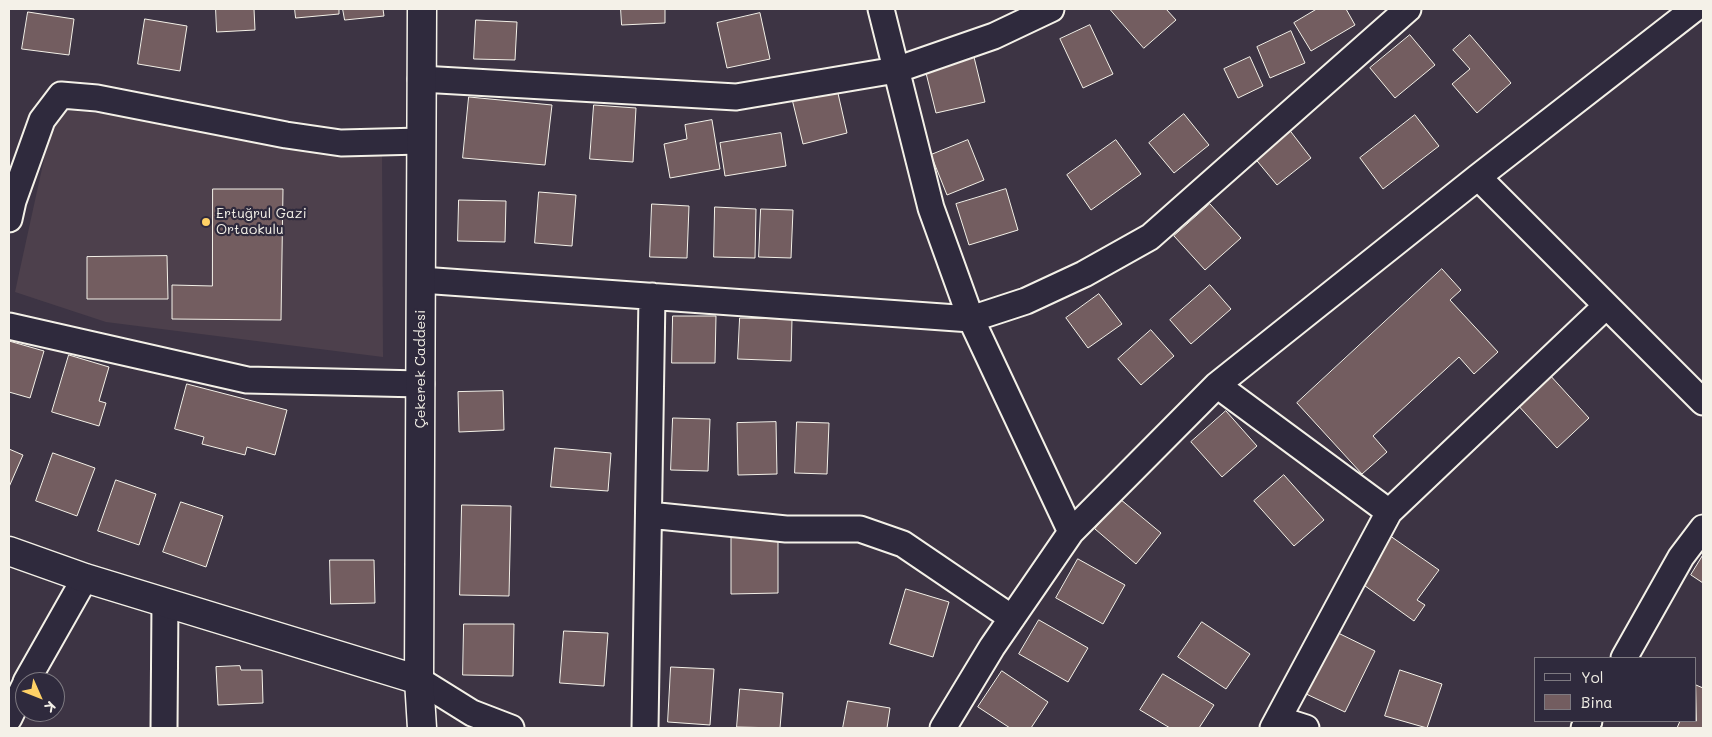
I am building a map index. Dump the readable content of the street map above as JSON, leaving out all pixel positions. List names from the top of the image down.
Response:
{
  "streets": {
    "street": ["Çekerek Caddesi"]
  },
  "places": ["Ertuğrul Gazi Ortaokulu"],
  "legend": ["Yol", "Bina"],
  "north": "bottom right"
}
